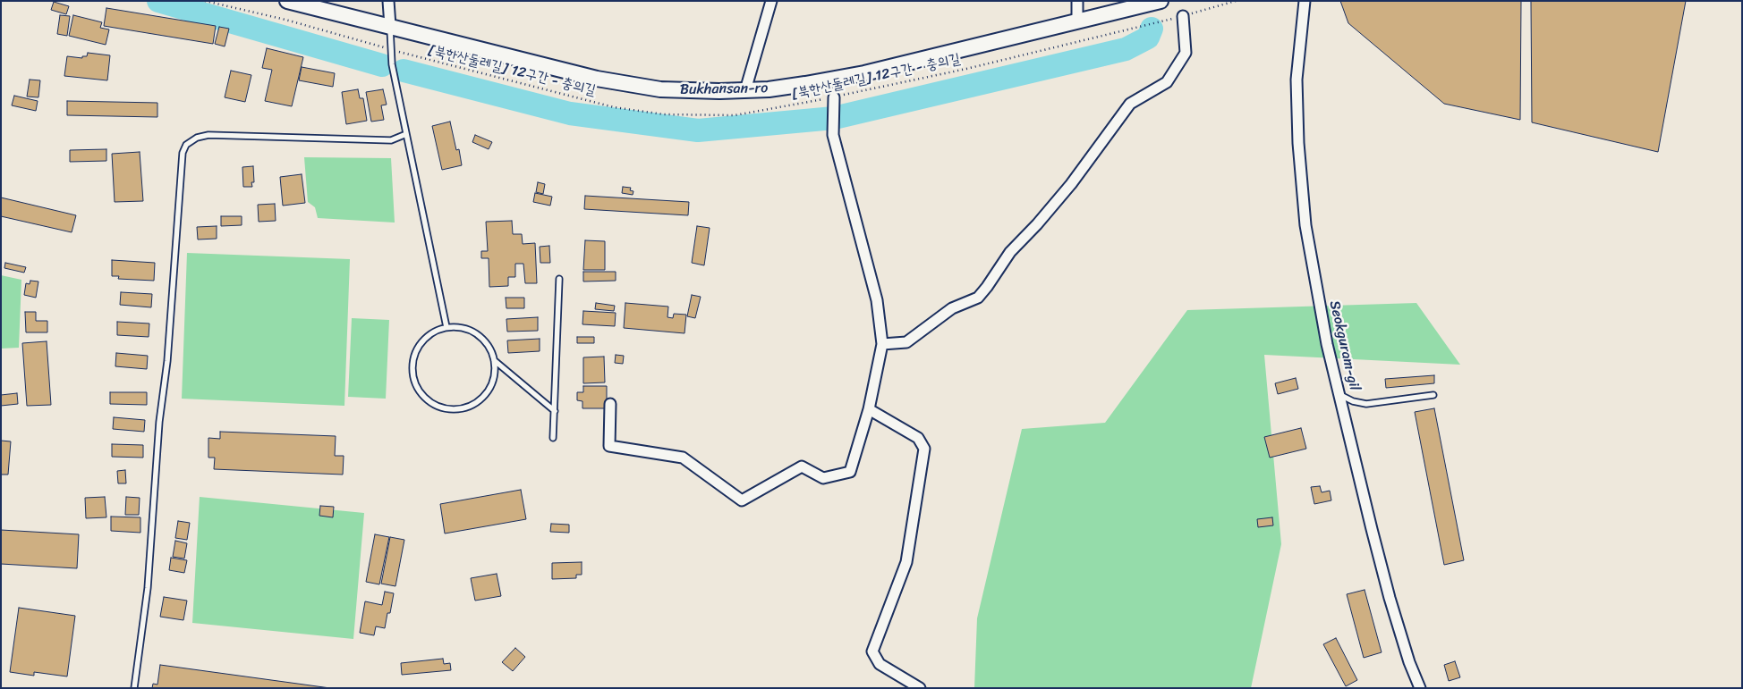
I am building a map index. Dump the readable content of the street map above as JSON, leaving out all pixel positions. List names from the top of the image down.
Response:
{
  "streets": {
    "street": ["Bukhansan-ro", "Seokguram-gil"],
    "path": ["[북한산둘레길] 12구간 - 충의길"]
  }
}
